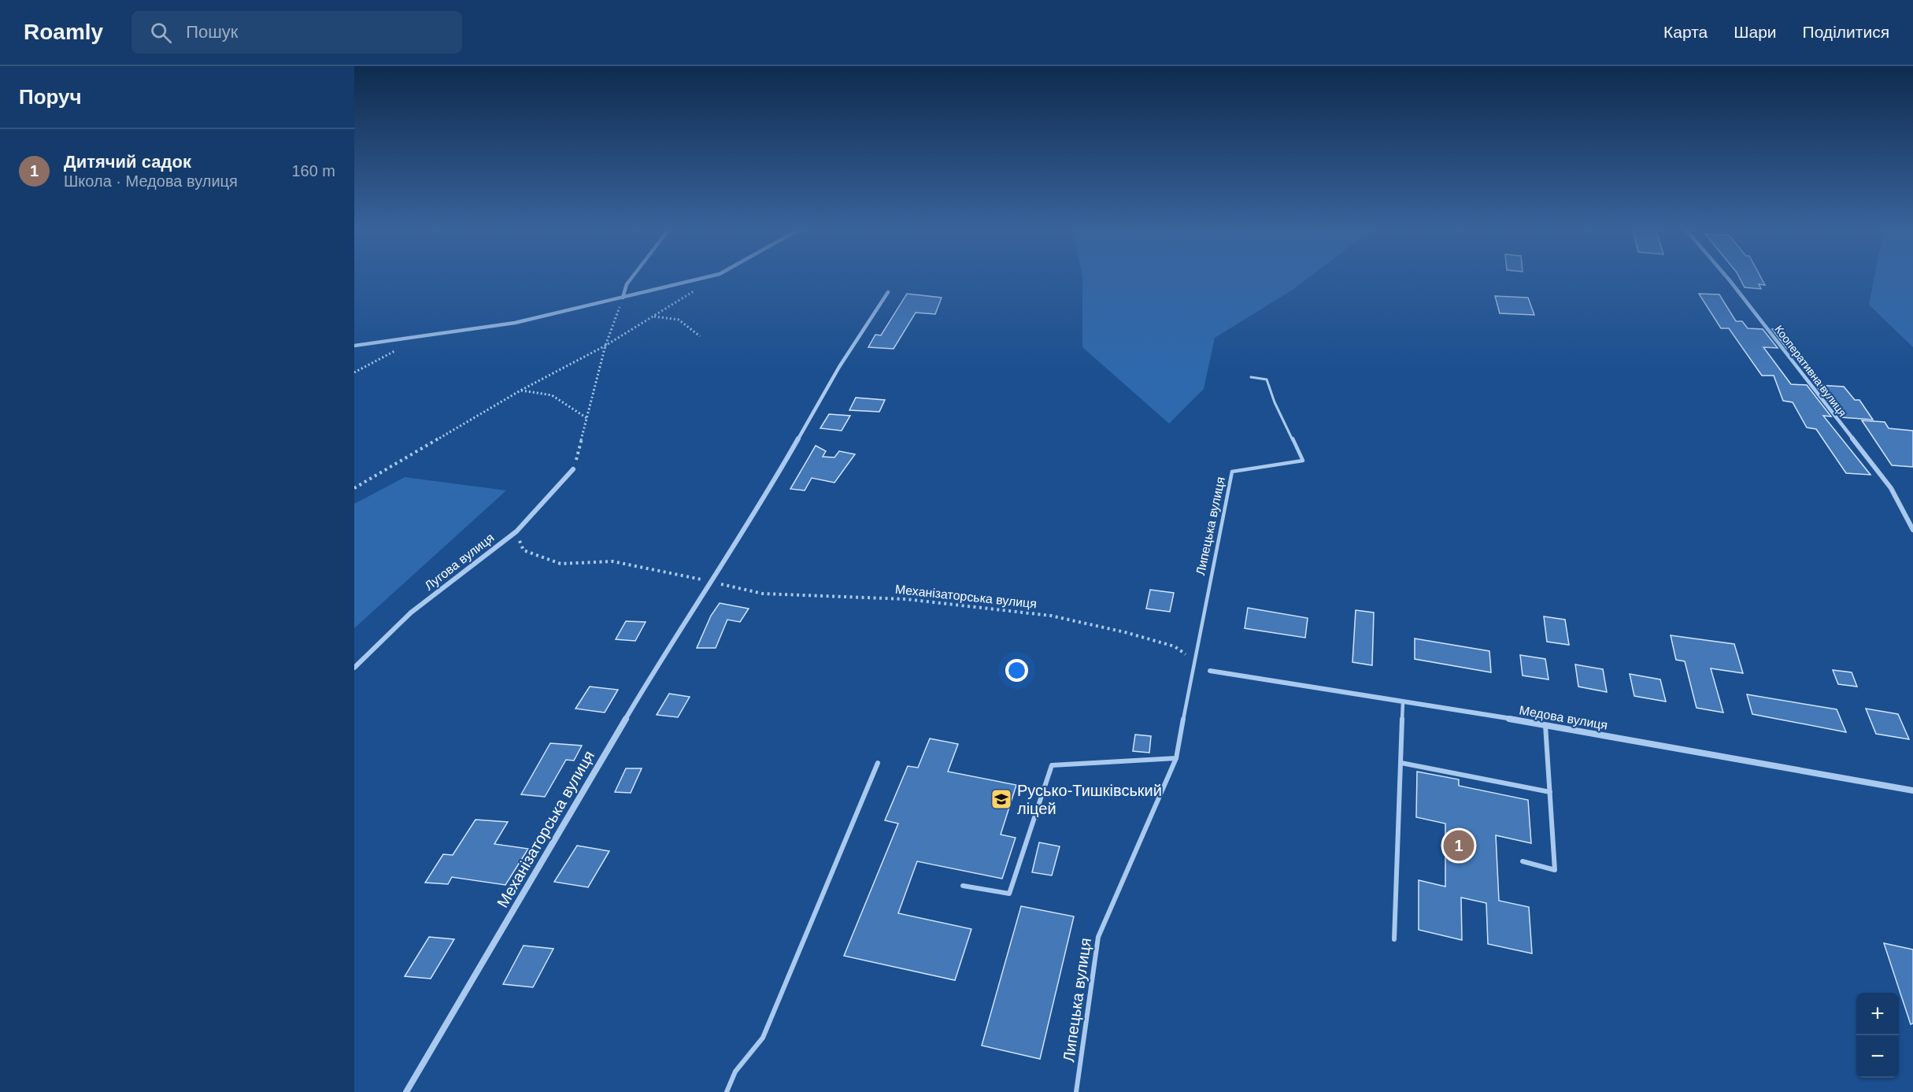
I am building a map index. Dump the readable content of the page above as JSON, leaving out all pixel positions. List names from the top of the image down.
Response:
{
  "streets": {
    "street": [
      "Кооперативна вулиця",
      "Лугова вулиця",
      "Механізаторська вулиця",
      "Медова вулиця"
    ],
    "lane": ["Липецька вулиця"]
  },
  "crossings": [
    ["Липецька вулиця", "Механізаторська вулиця"]
  ],
  "places": {
    "school or university": ["Русько-Тишківський ліцей"]
  },
  "page": {
    "header": "Roamly",
    "search": "Пошук",
    "nav": ["Карта", "Шари", "Поділитися"],
    "heading": "Поруч",
    "list": [
      {
        "mark": "1",
        "name": "Дитячий садок",
        "note": "Школа · Медова вулиця",
        "value": "160 m"
      }
    ],
    "pins": "1",
    "map_buttons": ["+", "−"]
  }
}
